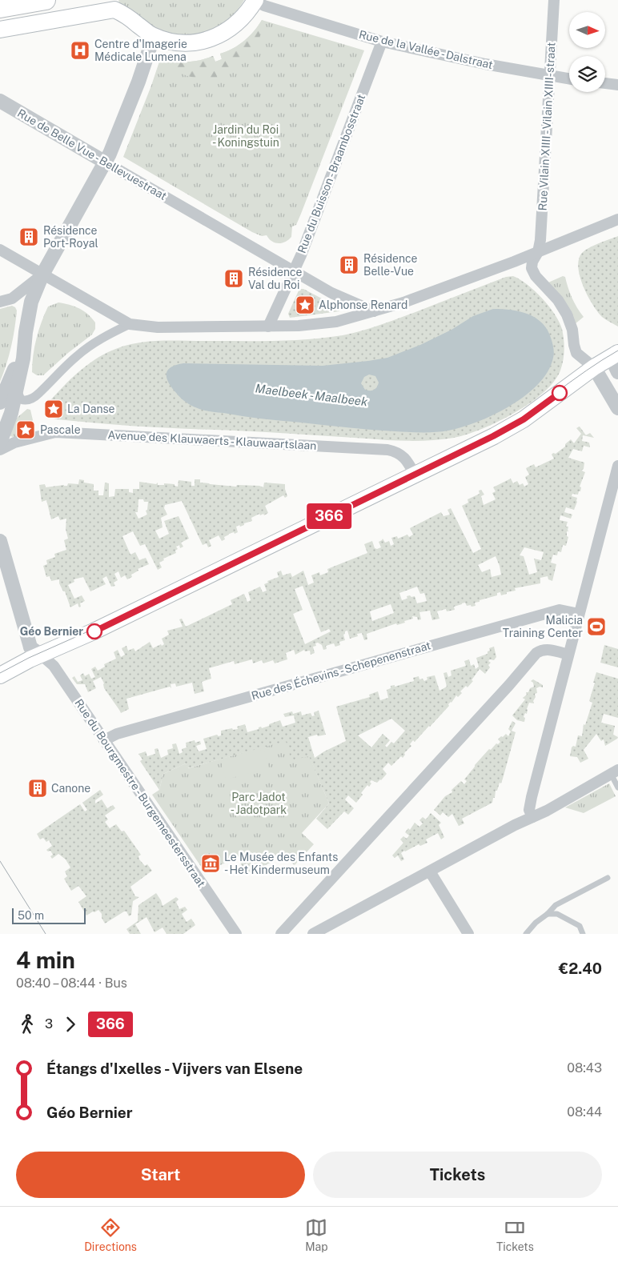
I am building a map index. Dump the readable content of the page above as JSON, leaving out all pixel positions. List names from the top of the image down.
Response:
{
  "streets": {
    "street": [
      "Rue de la Vallée - Dalstraat",
      "Rue Vilain XIIII - Vilain XIIII-straat",
      "Rue de Belle Vue - Bellevuestraat",
      "Rue du Buisson - Braambosstraat",
      "Avenue des Klauwaerts - Klauwaartslaan",
      "Rue des Échevins - Schepenenstraat",
      "Rue du Bourgmestre - Burgemeestersstraat"
    ]
  },
  "crossings": [
    ["Rue de la Vallée - Dalstraat", "Rue Vilain XIIII - Vilain XIIII-straat"],
    ["Rue de la Vallée - Dalstraat", "Rue du Buisson - Braambosstraat"],
    ["Rue de Belle Vue - Bellevuestraat", "Rue du Buisson - Braambosstraat"],
    ["Rue des Échevins - Schepenenstraat", "Rue du Bourgmestre - Burgemeestersstraat"]
  ],
  "water": ["Maelbeek - Maalbeek"],
  "parks": ["Jardin du Roi - Koningstuin", "Parc Jadot - Jadotpark"],
  "places": {
    "hospital": ["Centre d'Imagerie Médicale Lumena"],
    "building": [
      "Résidence Port-Royal",
      "Résidence Belle-Vue",
      "Résidence Val du Roi",
      "Canone"
    ],
    "place": ["Alphonse Renard", "La Danse", "Pascale"],
    "sports": ["Malicia Training Center"],
    "other": ["Géo Bernier"],
    "museum": ["Le Musée des Enfants - Het Kindermuseum"]
  },
  "lines": ["bus line 366"],
  "scale_bar": "50 m",
  "north": "right",
  "page": {
    "on_map": "366",
    "scale": "50 m",
    "heading": ["4 min", "08:40 – 08:44 · Bus", "€2.40"],
    "legs": ["3", "366"],
    "list": [
      {
        "name": "Étangs d'Ixelles - Vijvers van Elsene",
        "value": "08:43"
      },
      {
        "name": "Géo Bernier",
        "value": "08:44"
      }
    ],
    "buttons": ["Start", "Tickets"],
    "tabs": ["Directions", "Map", "Tickets"]
  }
}
